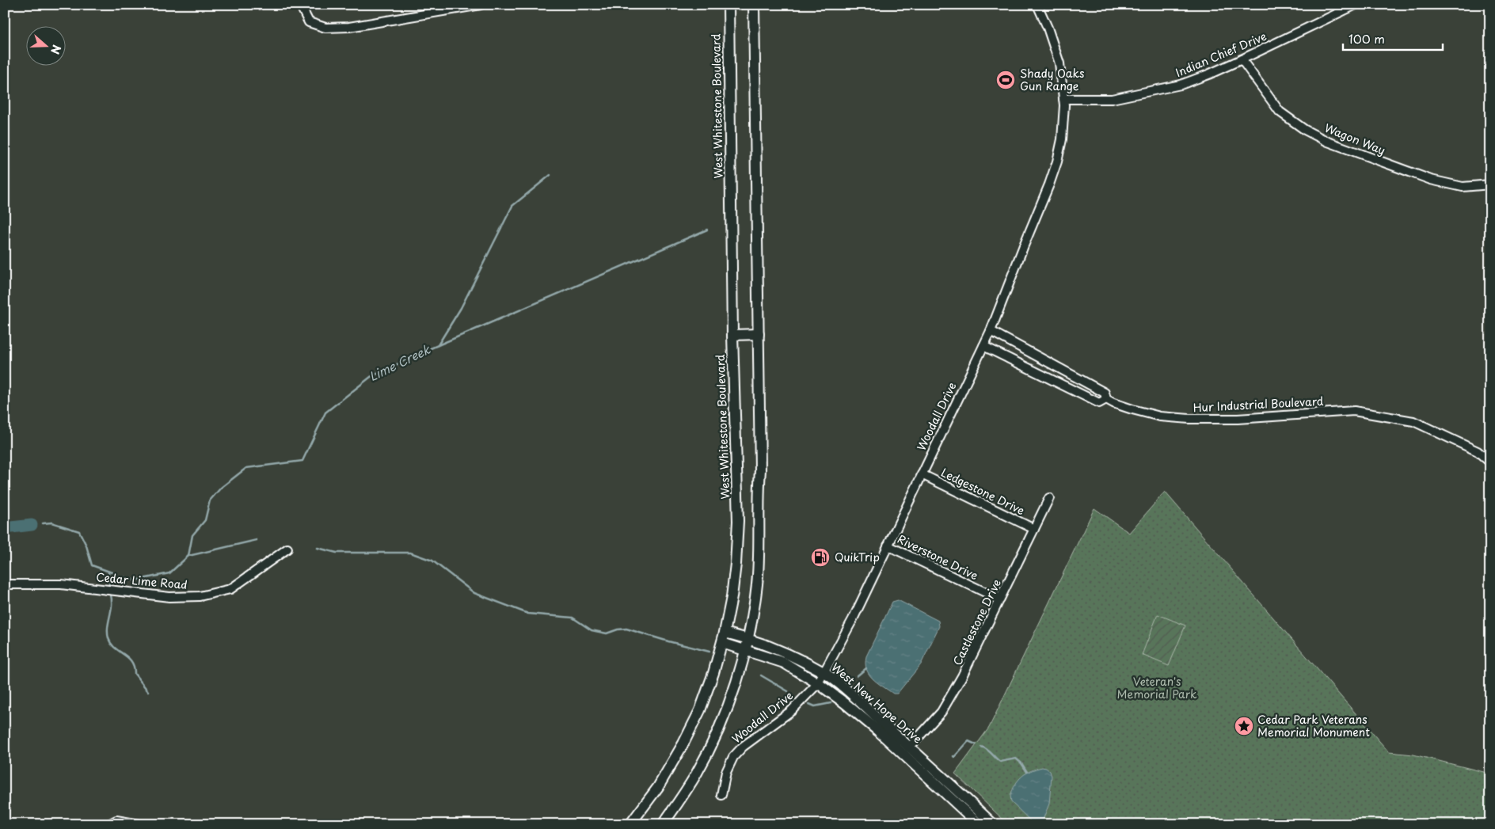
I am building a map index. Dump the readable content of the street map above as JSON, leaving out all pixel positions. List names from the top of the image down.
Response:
{
  "streets": {
    "main road": ["West Whitestone Boulevard", "West New Hope Drive"],
    "street": [
      "Indian Chief Drive",
      "Wagon Way",
      "Hur Industrial Boulevard",
      "Woodall Drive",
      "Ledgestone Drive",
      "Riverstone Drive",
      "Cedar Lime Road",
      "Castlestone Drive"
    ]
  },
  "crossings": [
    ["Indian Chief Drive", "Wagon Way"],
    ["Indian Chief Drive", "Woodall Drive"],
    ["West Whitestone Boulevard", "West New Hope Drive"],
    ["Hur Industrial Boulevard", "Woodall Drive"],
    ["Woodall Drive", "Ledgestone Drive"],
    ["Woodall Drive", "Riverstone Drive"],
    ["Woodall Drive", "West New Hope Drive"],
    ["Ledgestone Drive", "Castlestone Drive"],
    ["Riverstone Drive", "Castlestone Drive"],
    ["Castlestone Drive", "West New Hope Drive"]
  ],
  "water": ["Lime Creek"],
  "parks": ["Veteran's Memorial Park"],
  "places": {
    "sports": ["Shady Oaks Gun Range"],
    "fuel station": ["QuikTrip"],
    "place": ["Cedar Park Veterans Memorial Monument"]
  },
  "scale_bar": "100 m",
  "north": "right"
}
